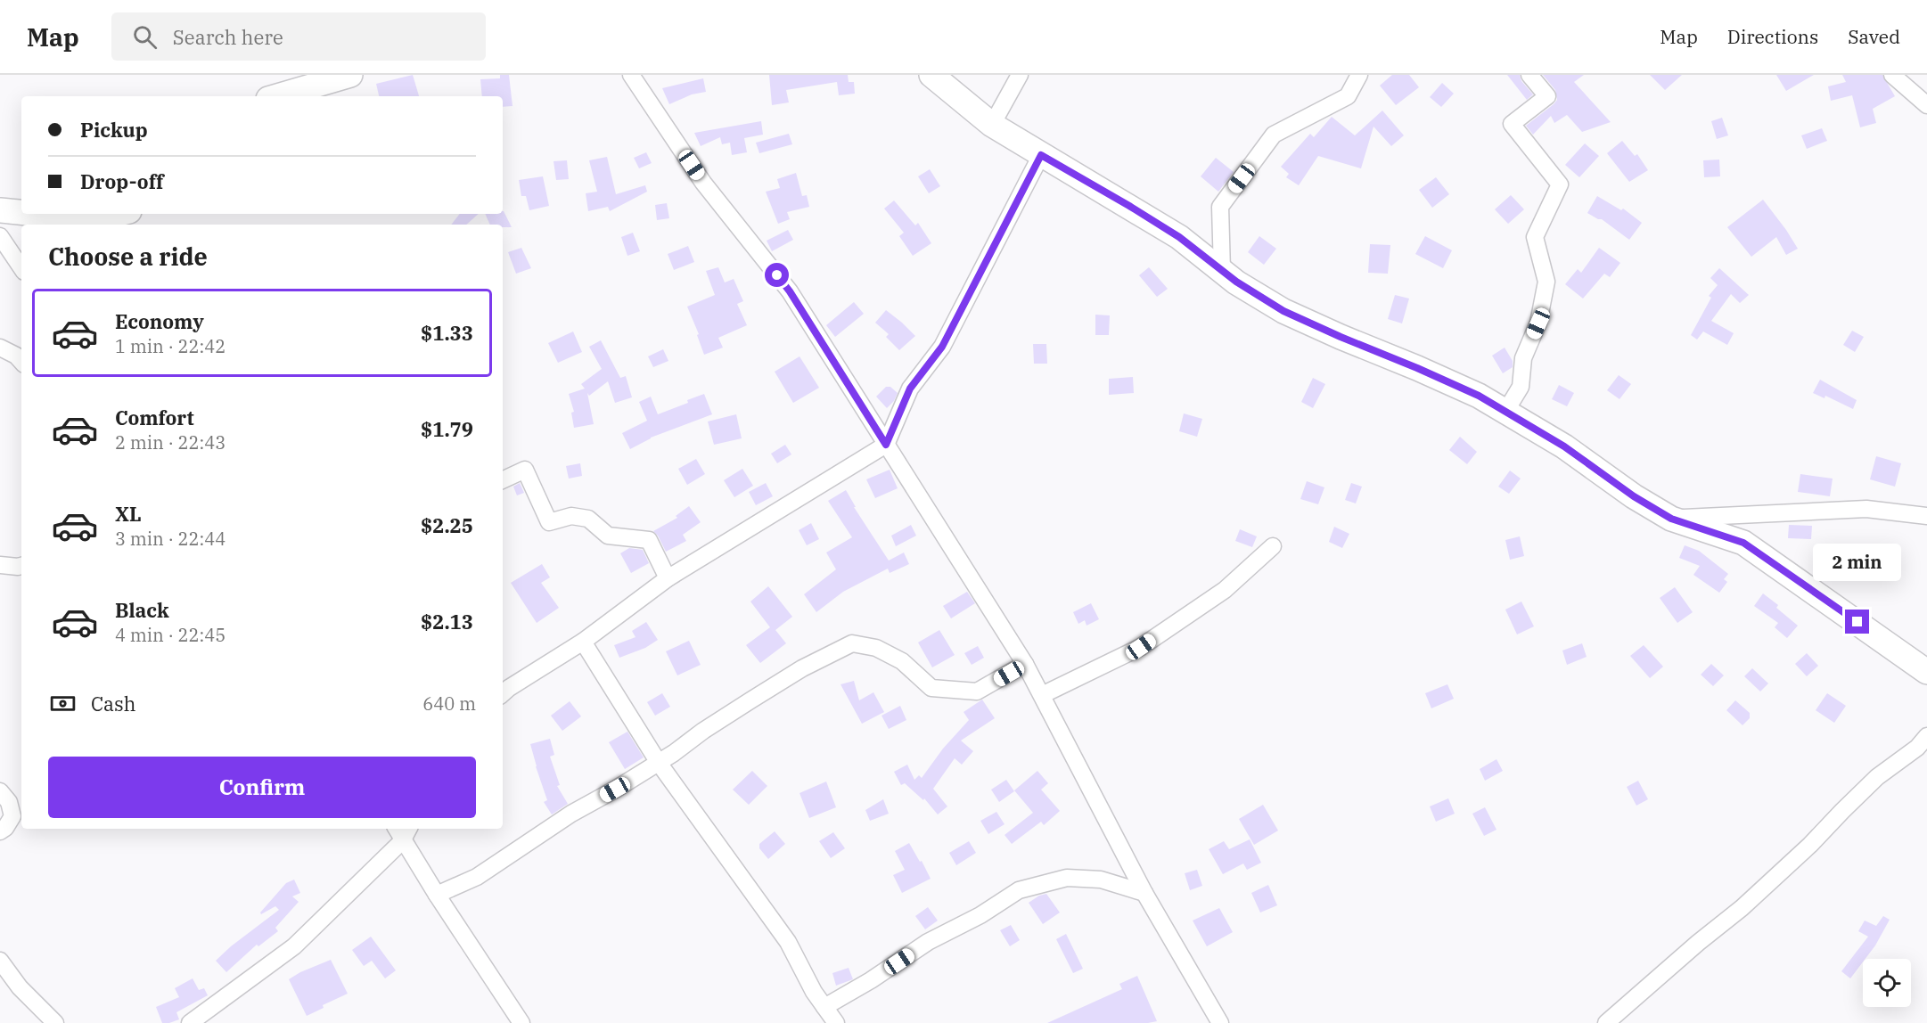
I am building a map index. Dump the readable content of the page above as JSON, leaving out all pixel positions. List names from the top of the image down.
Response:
{
  "page": {
    "header": "Map",
    "search": "Search here",
    "nav": ["Map", "Directions", "Saved"],
    "banner": ["Pickup", "Drop-off"],
    "heading": "Choose a ride",
    "list": [
      {
        "name": "Economy",
        "note": "1 min · 22:42",
        "value": "$1.33"
      },
      {
        "name": "Comfort",
        "note": "2 min · 22:43",
        "value": "$1.79"
      },
      {
        "name": "XL",
        "note": "3 min · 22:44",
        "value": "$2.25"
      },
      {
        "name": "Black",
        "note": "4 min · 22:45",
        "value": "$2.13"
      }
    ],
    "bubble": "2 min",
    "pay": ["Cash", "640 m"],
    "buttons": "Confirm"
  }
}
